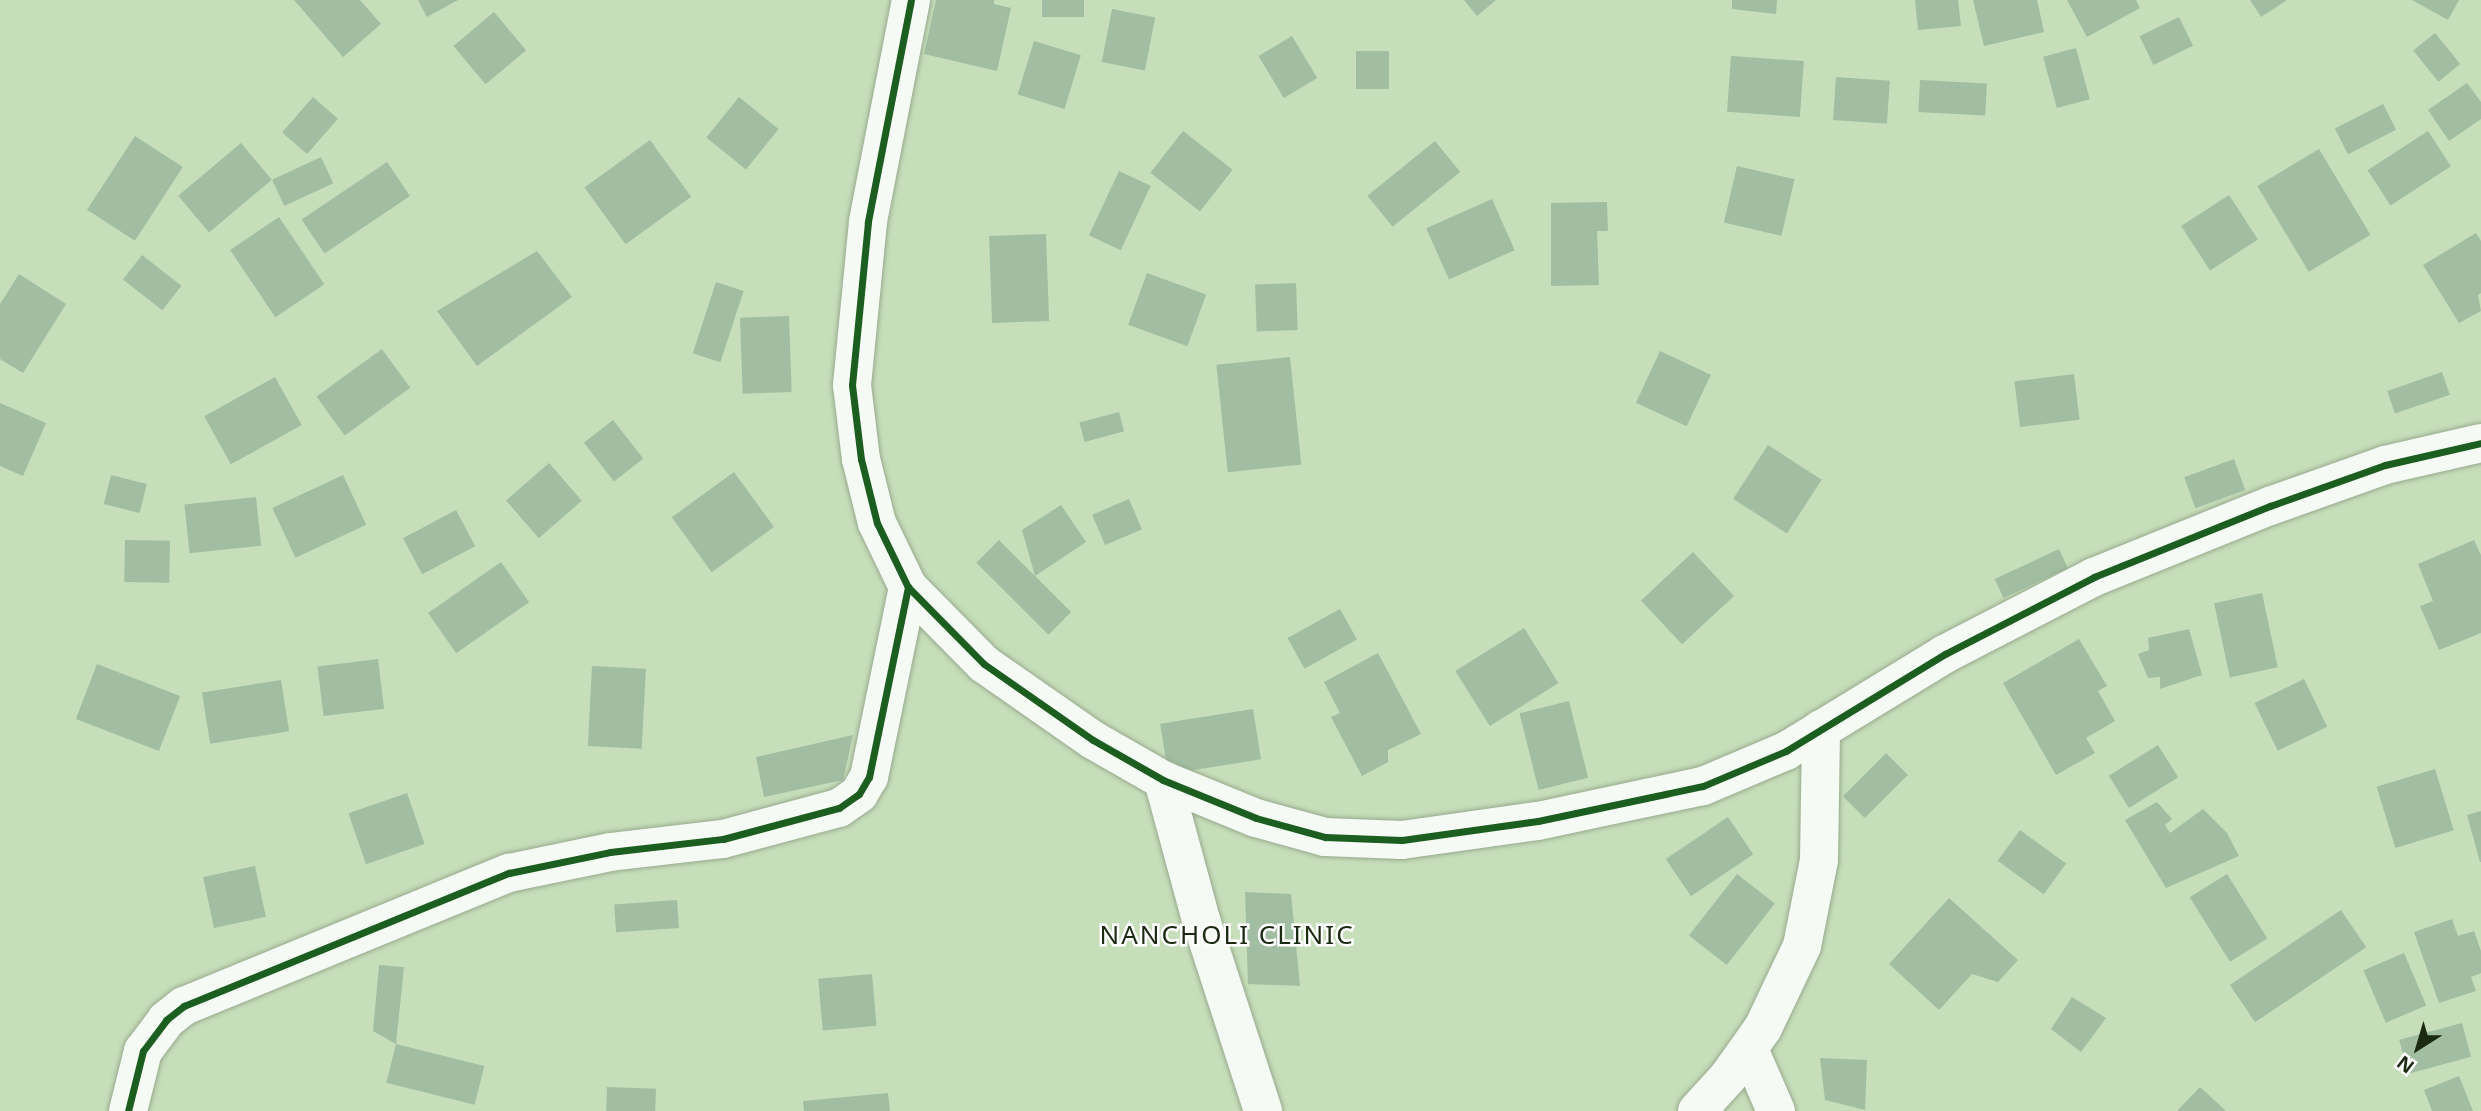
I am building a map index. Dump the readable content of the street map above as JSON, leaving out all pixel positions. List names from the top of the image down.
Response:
{
  "districts": ["NANCHOLI CLINIC"],
  "north": "bottom left"
}
